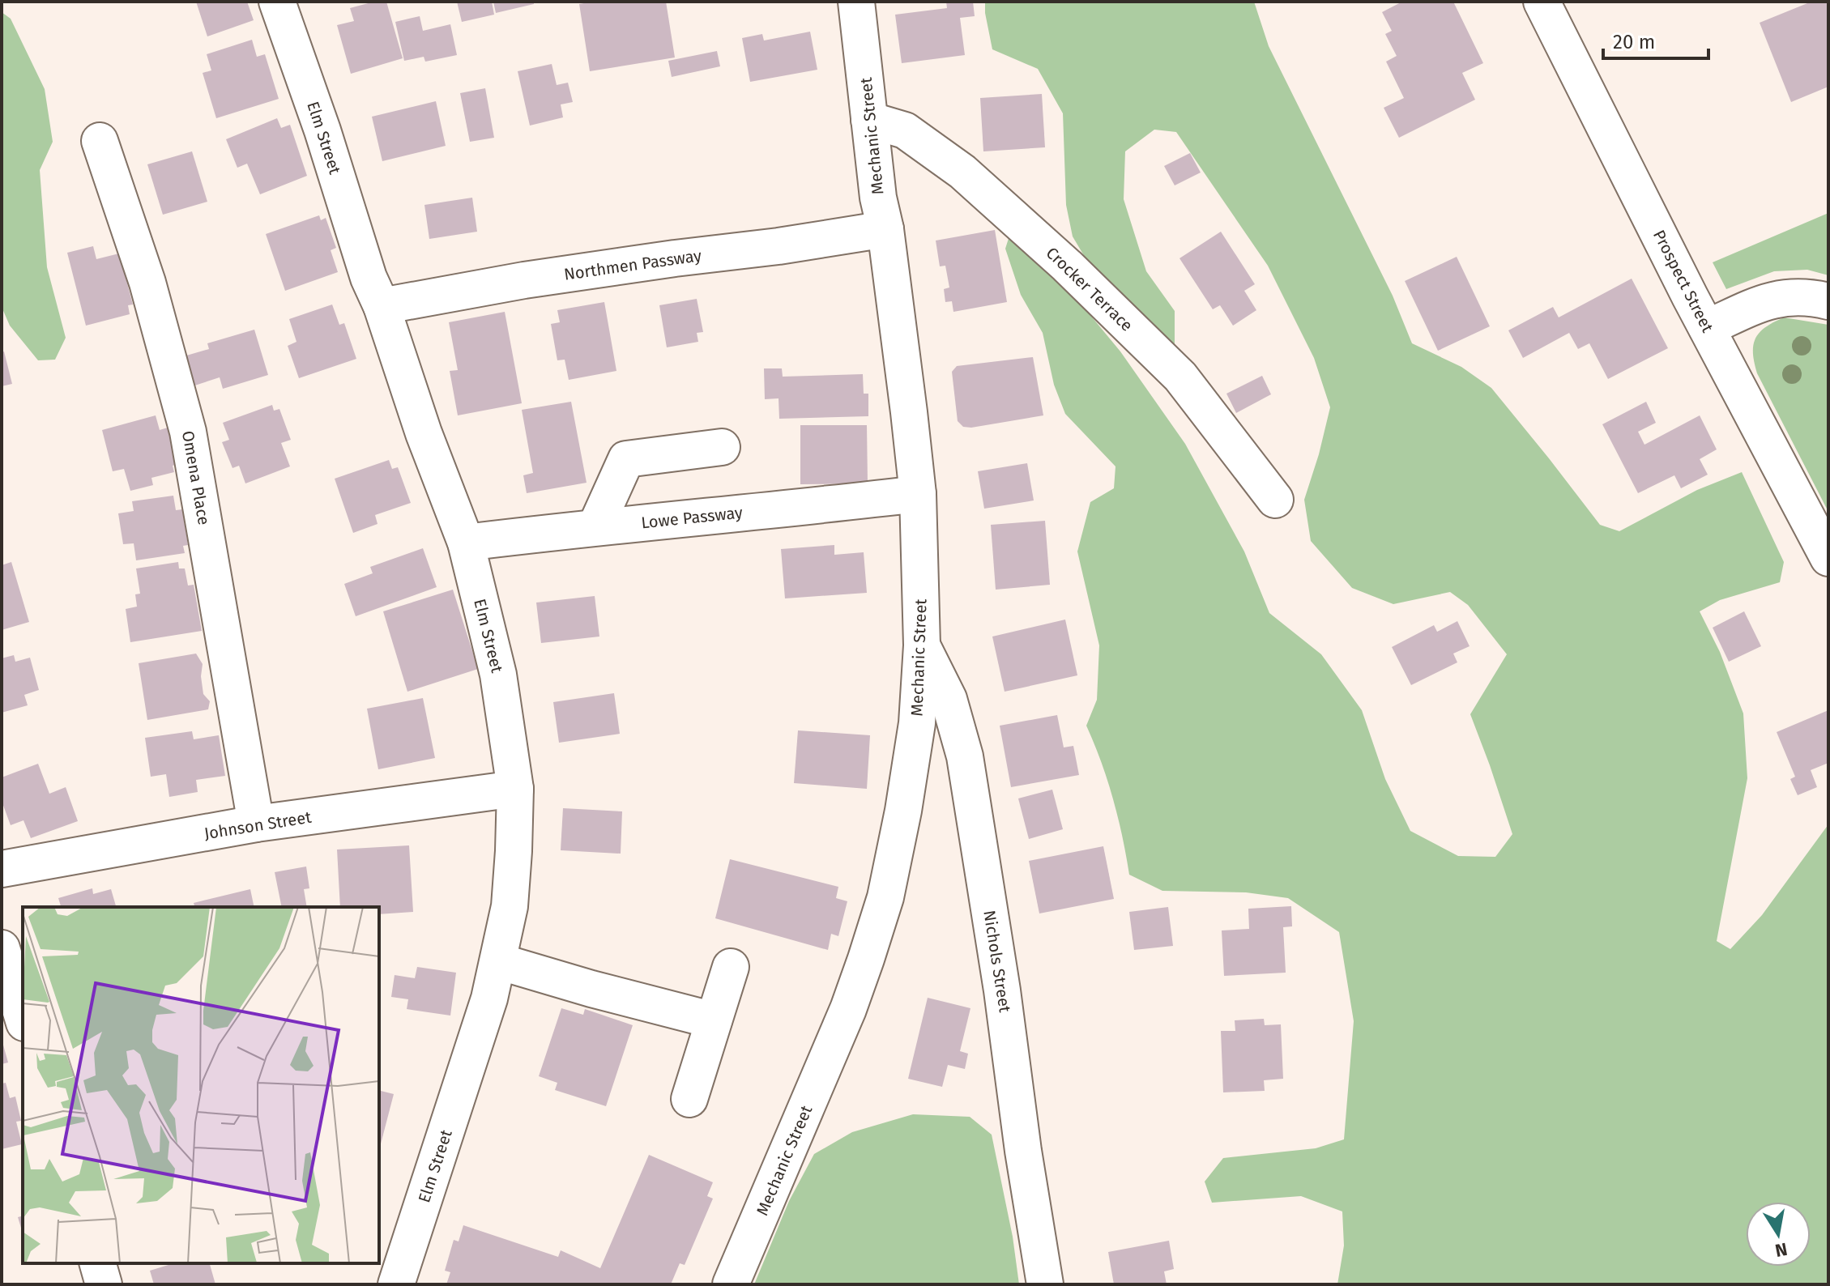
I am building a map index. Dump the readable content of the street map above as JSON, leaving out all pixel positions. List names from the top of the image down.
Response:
{
  "streets": {
    "street": [
      "Mechanic Street",
      "Elm Street",
      "Northmen Passway",
      "Prospect Street",
      "Crocker Terrace",
      "Omena Place",
      "Lowe Passway",
      "Johnson Street",
      "Nichols Street"
    ]
  },
  "crossings": [
    ["Mechanic Street", "Northmen Passway"],
    ["Mechanic Street", "Crocker Terrace"],
    ["Mechanic Street", "Lowe Passway"],
    ["Mechanic Street", "Nichols Street"],
    ["Elm Street", "Northmen Passway"],
    ["Elm Street", "Lowe Passway"],
    ["Elm Street", "Johnson Street"],
    ["Omena Place", "Johnson Street"]
  ],
  "scale_bar": "20 m",
  "north": "bottom"
}
